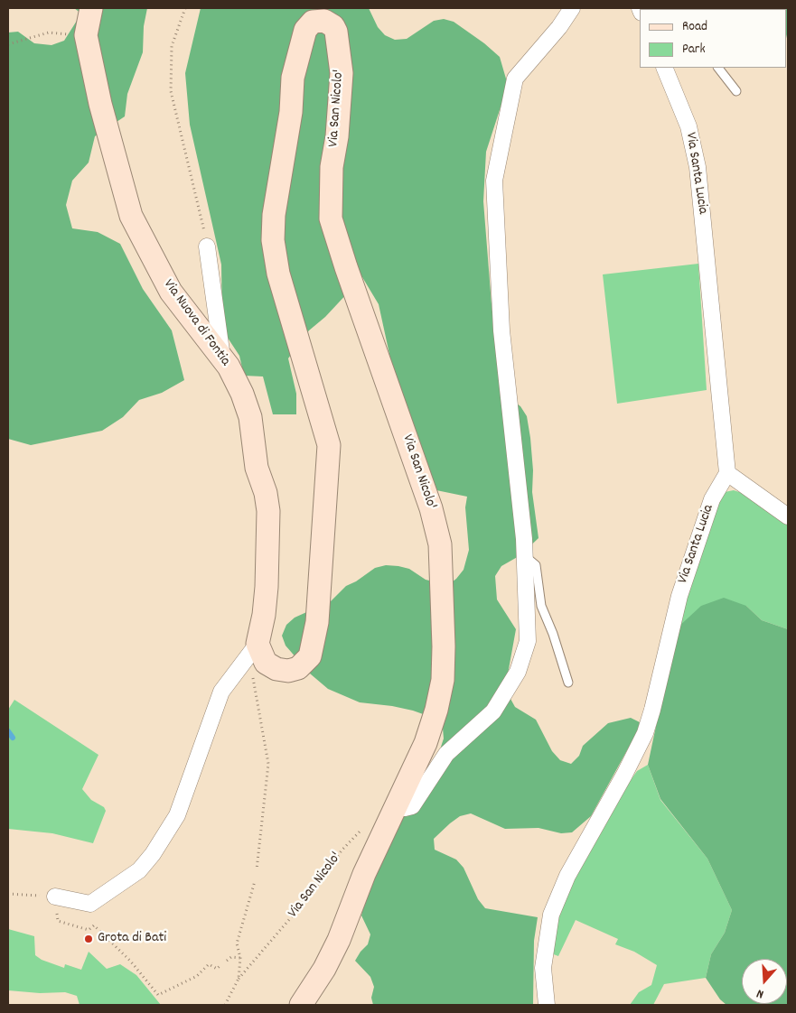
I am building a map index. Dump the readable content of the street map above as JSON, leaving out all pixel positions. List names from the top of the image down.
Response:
{
  "streets": {
    "street": ["Via San Nicolo'", "Via Santa Lucia", "Via Nuova di Fontia"]
  },
  "crossings": [
    ["Via San Nicolo'", "Via Nuova di Fontia"]
  ],
  "places": ["Grota di Bati"],
  "legend": ["Road", "Park"],
  "north": "bottom"
}
